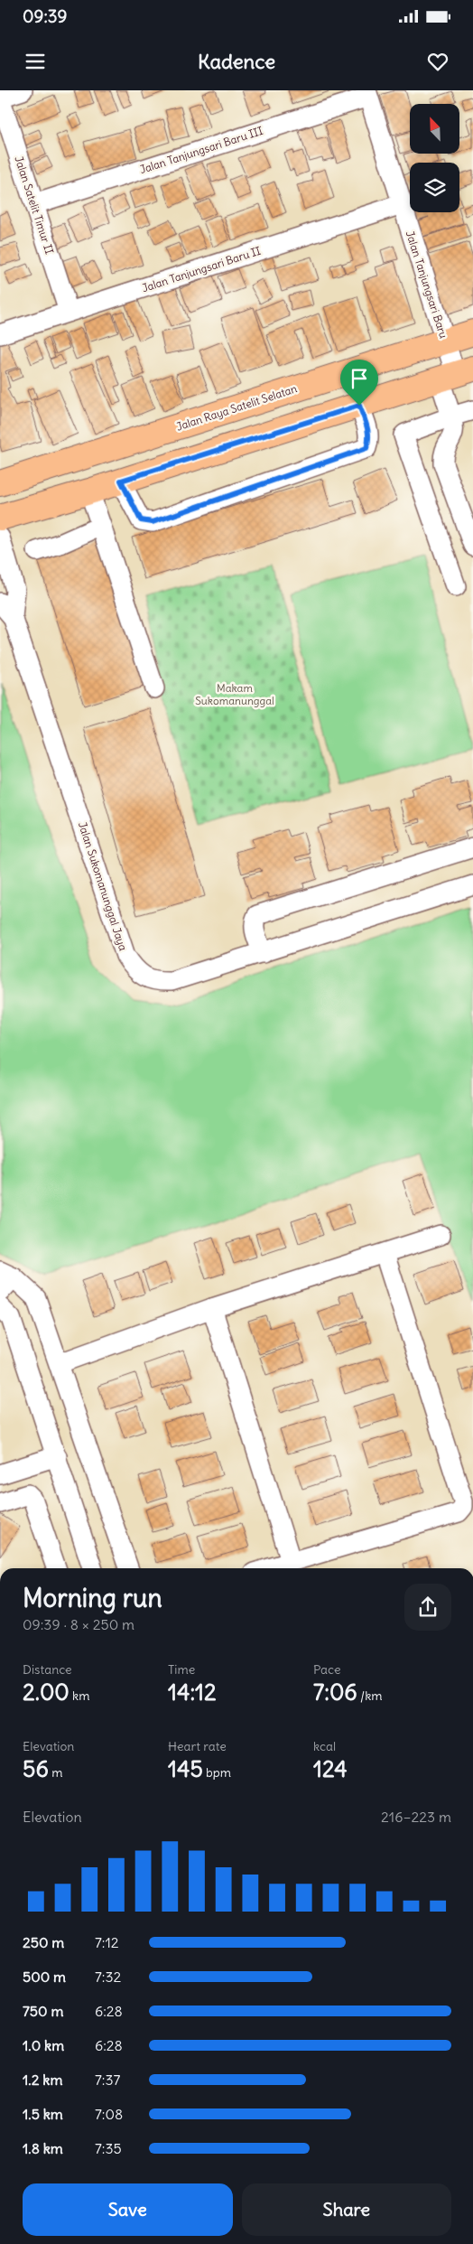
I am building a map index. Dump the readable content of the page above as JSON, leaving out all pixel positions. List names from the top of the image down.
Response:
{
  "streets": {
    "main road": ["Jalan Raya Satelit Selatan"],
    "street": [
      "Jalan Tanjungsari Baru III",
      "Jalan Satelit Timur II",
      "Jalan Tanjungsari Baru II",
      "Jalan Tanjungsari Baru",
      "Jalan Sukomanunggal Jaya"
    ]
  },
  "crossings": [
    ["Jalan Tanjungsari Baru III", "Jalan Satelit Timur II"],
    ["Jalan Tanjungsari Baru III", "Jalan Tanjungsari Baru"],
    ["Jalan Satelit Timur II", "Jalan Tanjungsari Baru II"],
    ["Jalan Tanjungsari Baru II", "Jalan Tanjungsari Baru"],
    ["Jalan Tanjungsari Baru", "Jalan Raya Satelit Selatan"]
  ],
  "parks": ["Makam Sukomanunggal"],
  "north": "top left",
  "page": {
    "status": "09:39",
    "header": "Kadence",
    "heading": ["Morning run", "09:39 · 8 × 250 m"],
    "stats": [
      ["Distance", "2.00 km"],
      ["Time", "14:12"],
      ["Pace", "7:06 /km"],
      ["Elevation", "56 m"],
      ["Heart rate", "145 bpm"],
      ["kcal", "124"]
    ],
    "chart": ["Elevation", "216–223 m"],
    "list": [
      {
        "name": "250 m",
        "note": "7:12"
      },
      {
        "name": "500 m",
        "note": "7:32"
      },
      {
        "name": "750 m",
        "note": "6:28"
      },
      {
        "name": "1.0 km",
        "note": "6:28"
      },
      {
        "name": "1.2 km",
        "note": "7:37"
      },
      {
        "name": "1.5 km",
        "note": "7:08"
      },
      {
        "name": "1.8 km",
        "note": "7:35"
      }
    ],
    "buttons": ["Save", "Share"]
  }
}
